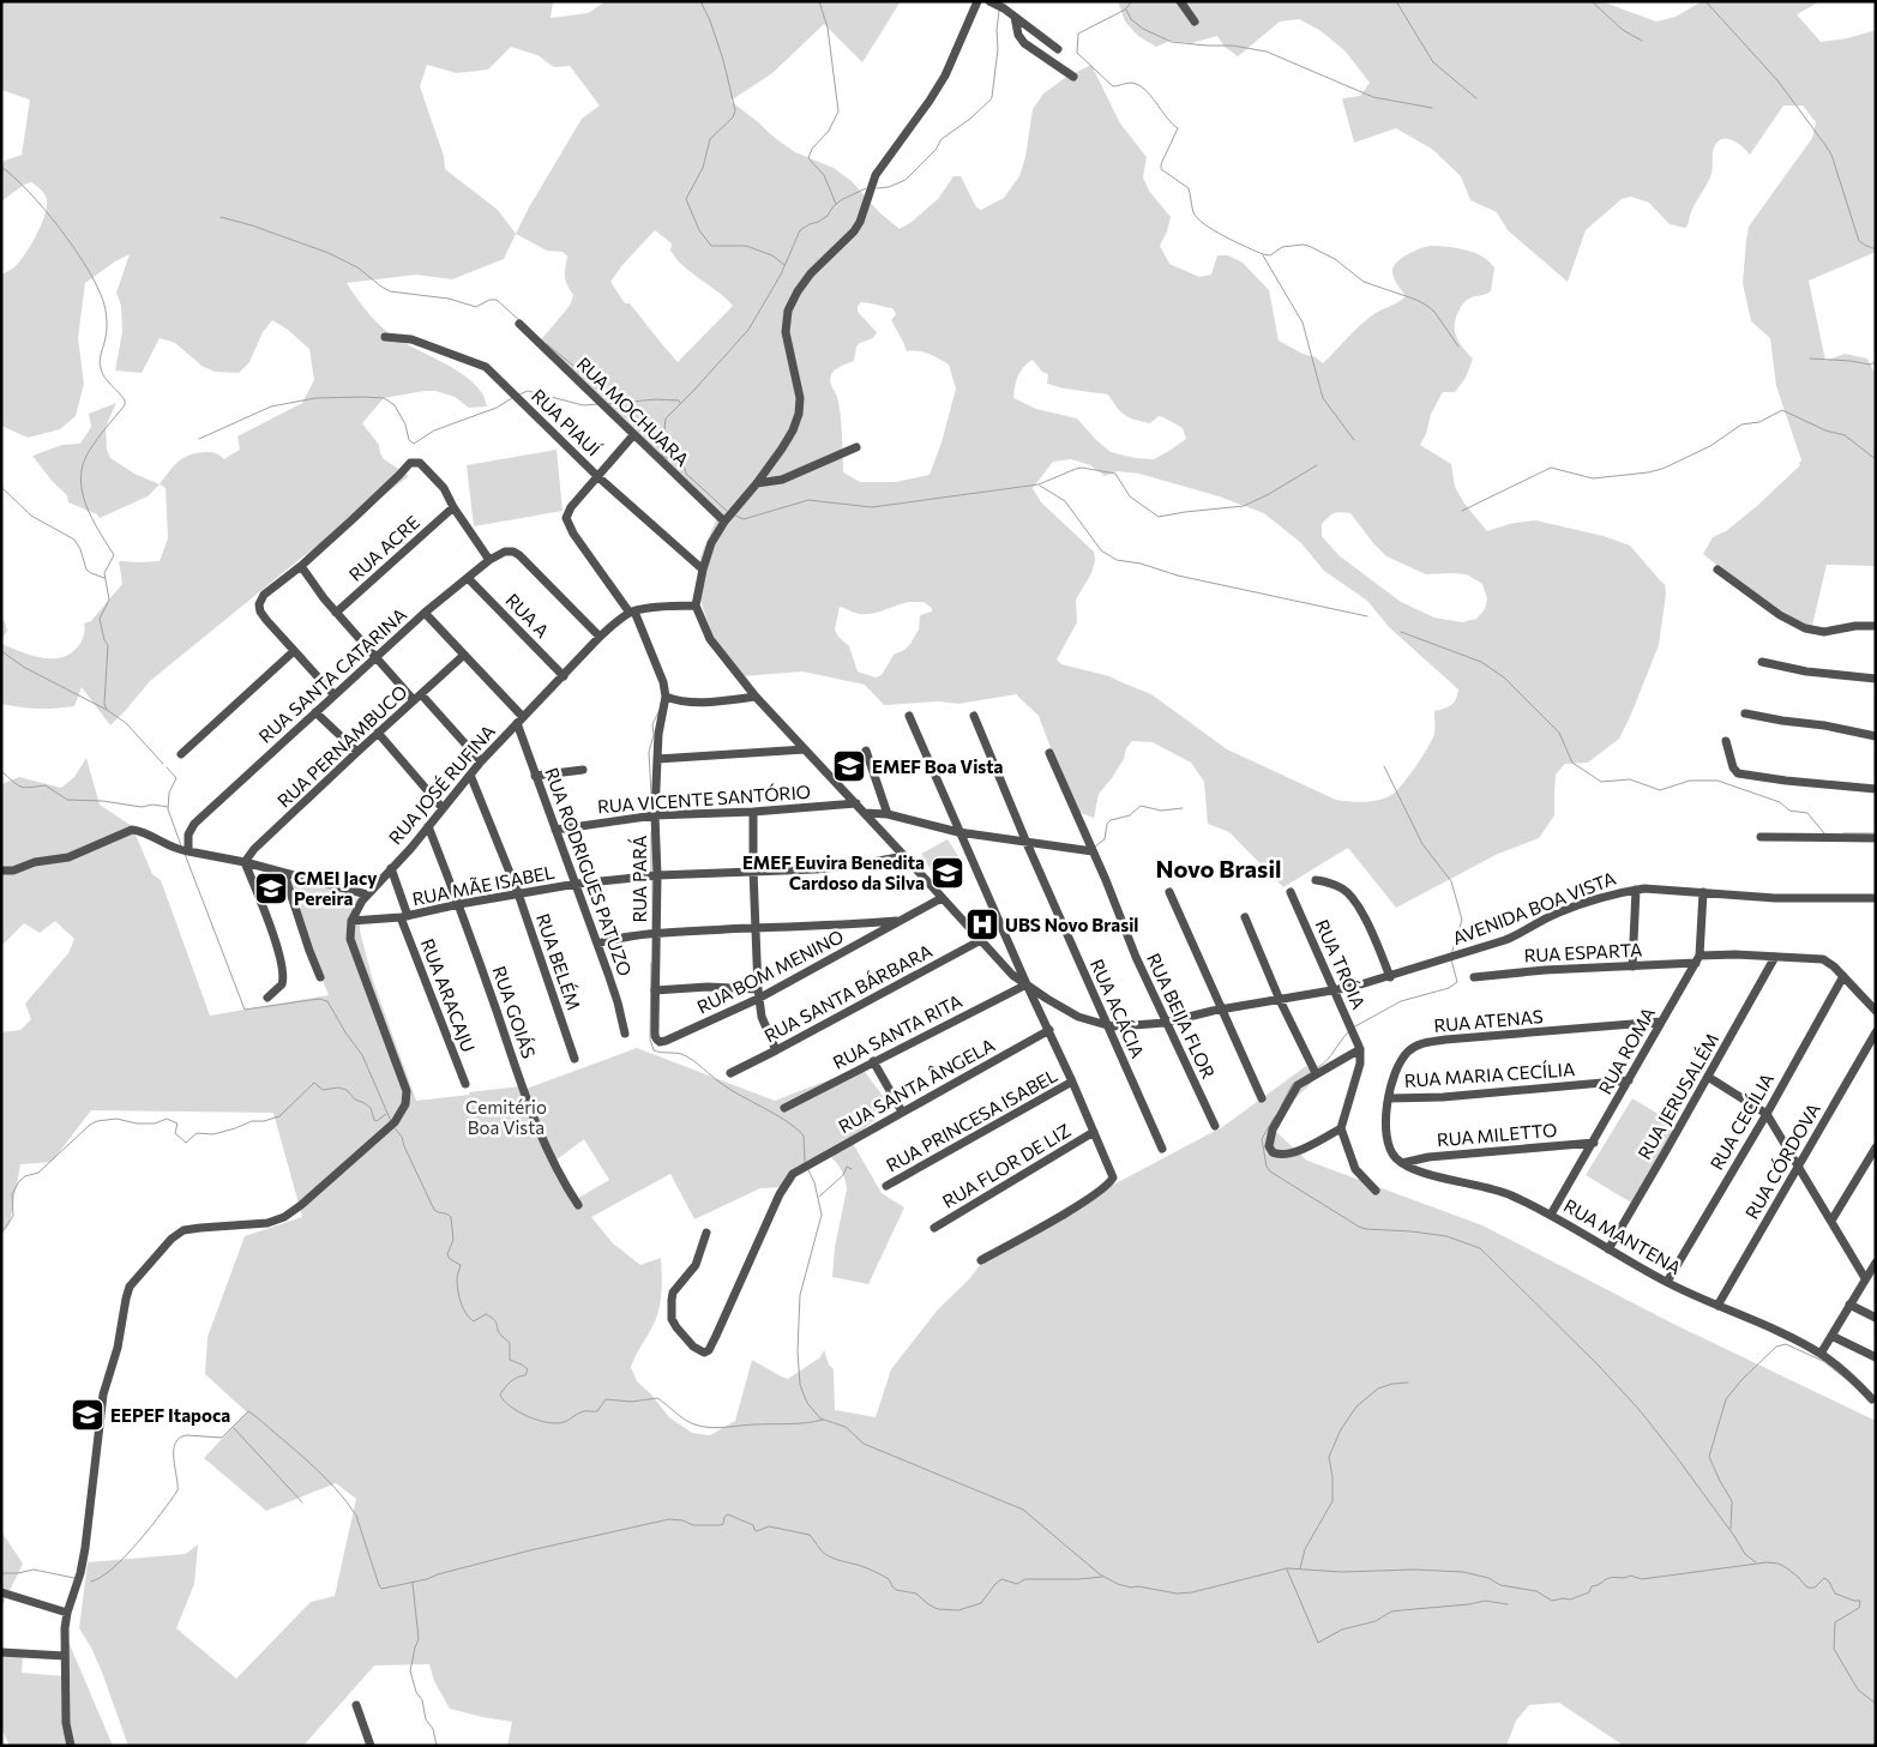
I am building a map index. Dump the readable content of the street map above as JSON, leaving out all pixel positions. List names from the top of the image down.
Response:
{
  "streets": {
    "street": [
      "RUA MOCHUARA",
      "RUA PIAUÍ",
      "RUA ACRE",
      "RUA A",
      "RUA SANTA CATARINA",
      "RUA PERNAMBUCO",
      "RUA JOSÉ RUFINA",
      "RUA VICENTE SANTÓRIO",
      "RUA RODRIGUES PATUZO",
      "RUA PARÁ",
      "RUA MÃE ISABEL",
      "AVENIDA BOA VISTA",
      "RUA ESPARTA",
      "RUA BELÉM",
      "RUA TRÓIA",
      "RUA BOM MENINO",
      "RUA SANTA BÁRBARA",
      "RUA ARACAJU",
      "RUA ACÁCIA",
      "RUA GOIÁS",
      "RUA BEIJA FLOR",
      "RUA ATENAS",
      "RUA SANTA RITA",
      "RUA ROMA",
      "RUA MARIA CECÍLIA",
      "RUA SANTA ÂNGELA",
      "RUA JERUSALÉM",
      "RUA PRINCESA ISABEL",
      "RUA CECÍLIA",
      "RUA MILETTO",
      "RUA CÓRDOVA",
      "RUA FLOR DE LIZ",
      "RUA MANTENA"
    ]
  },
  "crossings": [
    ["RUA A", "RUA SANTA CATARINA"],
    ["RUA A", "RUA JOSÉ RUFINA"],
    ["RUA SANTA CATARINA", "RUA JOSÉ RUFINA"],
    ["RUA JOSÉ RUFINA", "RUA RODRIGUES PATUZO"],
    ["RUA JOSÉ RUFINA", "RUA MÃE ISABEL"],
    ["RUA JOSÉ RUFINA", "AVENIDA BOA VISTA"],
    ["RUA JOSÉ RUFINA", "RUA BELÉM"],
    ["RUA JOSÉ RUFINA", "RUA ARACAJU"],
    ["RUA JOSÉ RUFINA", "RUA GOIÁS"],
    ["RUA VICENTE SANTÓRIO", "RUA RODRIGUES PATUZO"],
    ["RUA VICENTE SANTÓRIO", "RUA PARÁ"],
    ["RUA VICENTE SANTÓRIO", "AVENIDA BOA VISTA"],
    ["RUA RODRIGUES PATUZO", "RUA MÃE ISABEL"],
    ["RUA PARÁ", "RUA MÃE ISABEL"],
    ["RUA PARÁ", "RUA BOM MENINO"],
    ["RUA MÃE ISABEL", "AVENIDA BOA VISTA"],
    ["RUA MÃE ISABEL", "RUA BELÉM"],
    ["RUA MÃE ISABEL", "RUA ARACAJU"],
    ["RUA MÃE ISABEL", "RUA GOIÁS"],
    ["AVENIDA BOA VISTA", "RUA TRÓIA"],
    ["AVENIDA BOA VISTA", "RUA BOM MENINO"],
    ["AVENIDA BOA VISTA", "RUA SANTA BÁRBARA"],
    ["AVENIDA BOA VISTA", "RUA ACÁCIA"],
    ["AVENIDA BOA VISTA", "RUA BEIJA FLOR"],
    ["AVENIDA BOA VISTA", "RUA SANTA RITA"],
    ["AVENIDA BOA VISTA", "RUA ROMA"],
    ["AVENIDA BOA VISTA", "RUA PRINCESA ISABEL"],
    ["RUA ESPARTA", "RUA ROMA"],
    ["RUA ESPARTA", "RUA JERUSALÉM"],
    ["RUA ESPARTA", "RUA CECÍLIA"],
    ["RUA ATENAS", "RUA ROMA"],
    ["RUA ATENAS", "RUA MARIA CECÍLIA"],
    ["RUA ATENAS", "RUA MILETTO"],
    ["RUA ATENAS", "RUA MANTENA"],
    ["RUA SANTA RITA", "RUA PRINCESA ISABEL"],
    ["RUA ROMA", "RUA MARIA CECÍLIA"],
    ["RUA ROMA", "RUA MILETTO"],
    ["RUA ROMA", "RUA MANTENA"],
    ["RUA SANTA ÂNGELA", "RUA PRINCESA ISABEL"],
    ["RUA JERUSALÉM", "RUA MANTENA"],
    ["RUA PRINCESA ISABEL", "RUA FLOR DE LIZ"],
    ["RUA CECÍLIA", "RUA MANTENA"],
    ["RUA MILETTO", "RUA MANTENA"],
    ["RUA CÓRDOVA", "RUA MANTENA"]
  ],
  "districts": ["Novo Brasil"],
  "parks": ["Cemitério Boa Vista"],
  "places": {
    "school or university": [
      "EMEF Boa Vista",
      "EMEF Euvira Benedita Cardoso da Silva",
      "CMEI Jacy Pereira",
      "EEPEF Itapoca"
    ],
    "hospital": ["UBS Novo Brasil"]
  }
}
